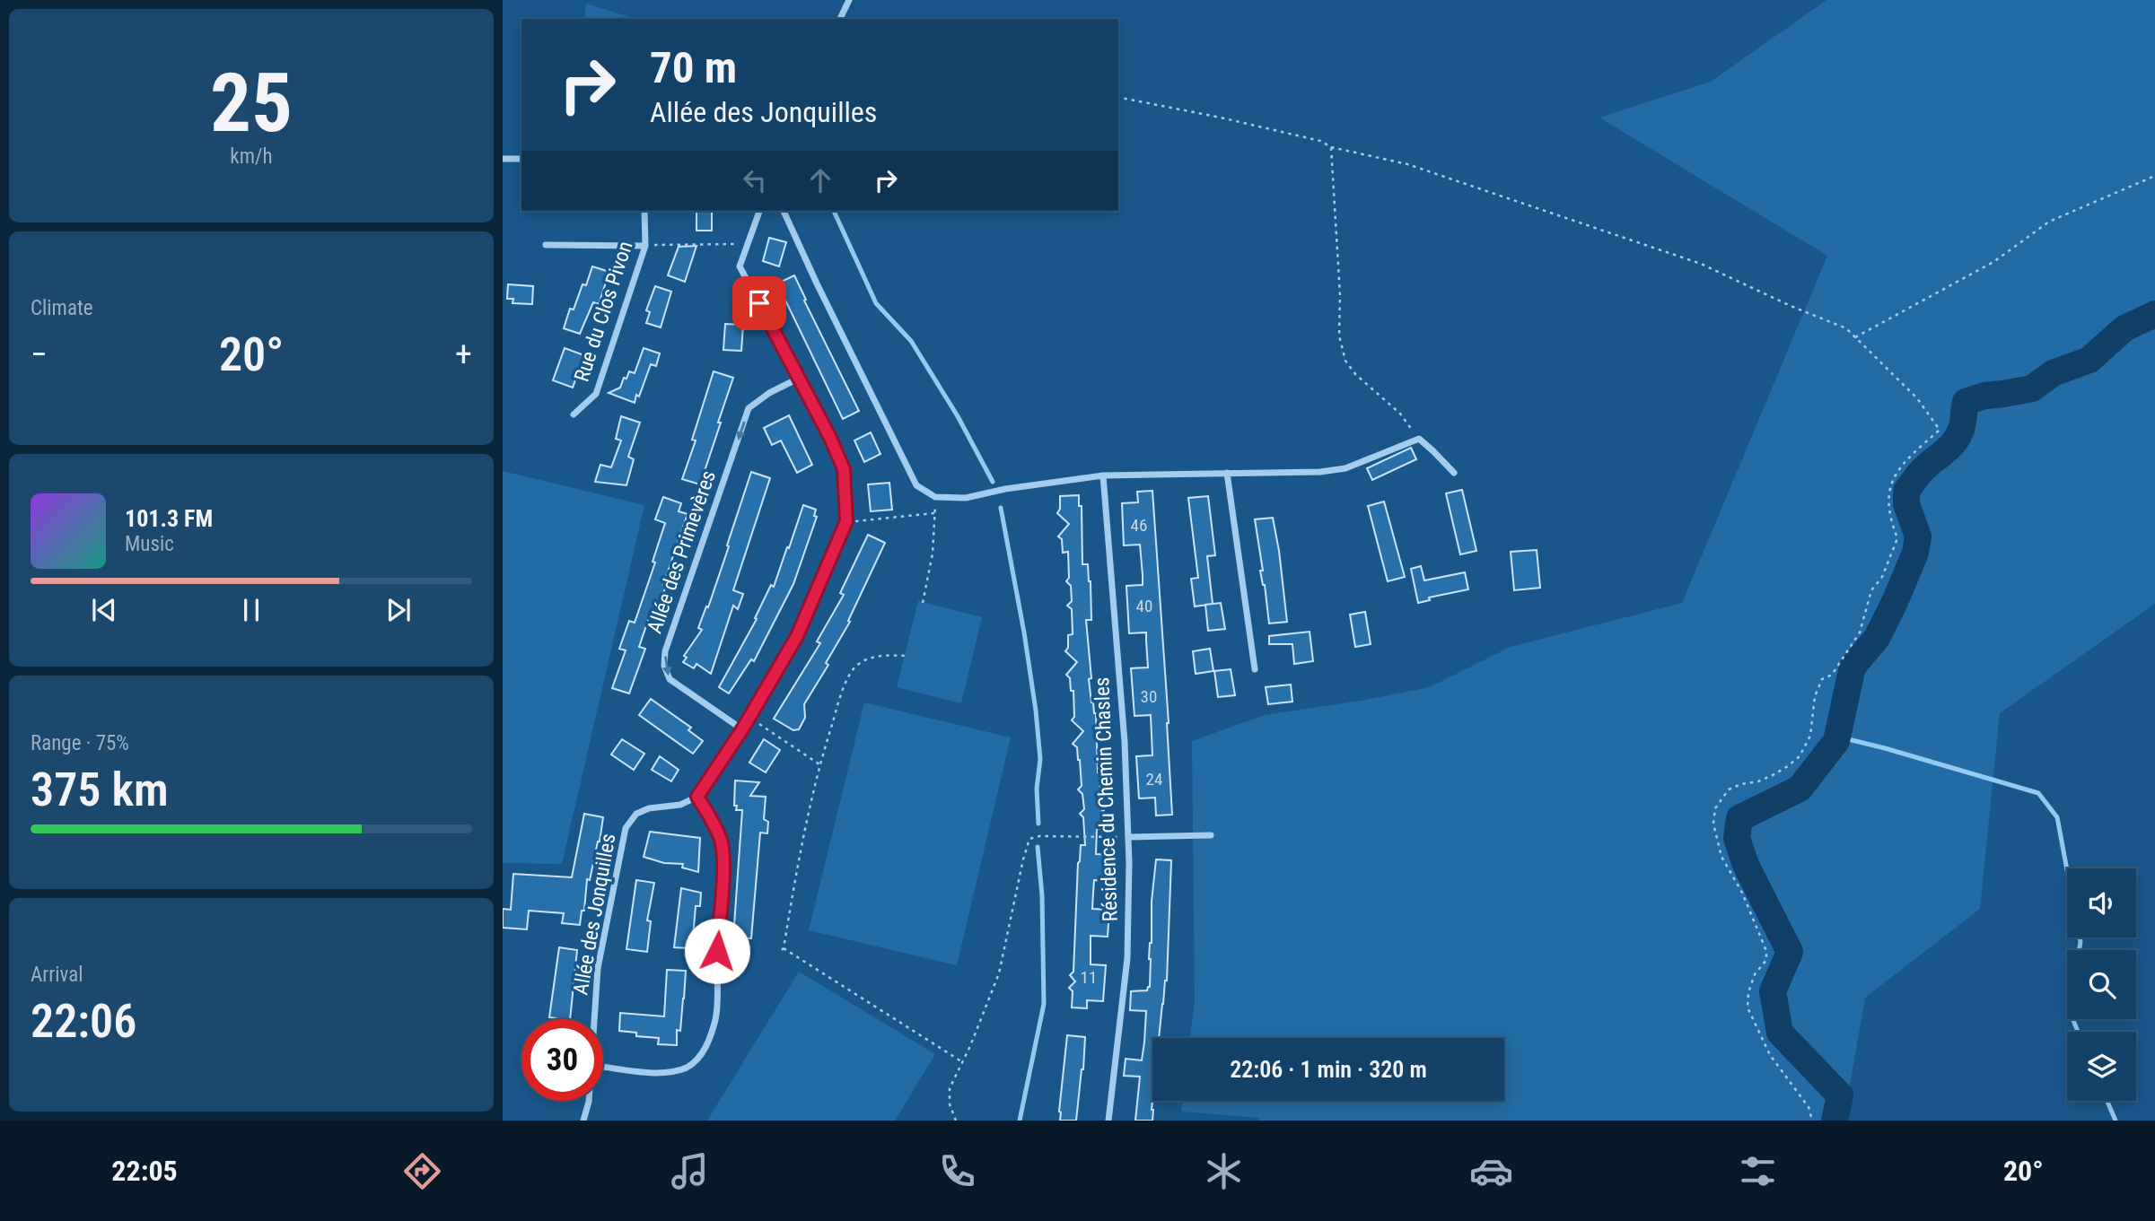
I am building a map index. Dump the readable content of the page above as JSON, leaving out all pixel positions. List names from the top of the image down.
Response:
{
  "streets": {
    "street": [
      "Rue du Clos Pivon",
      "Allée des Primevères",
      "Résidence du Chemin Chasles",
      "Allée des Jonquilles"
    ]
  },
  "one_way": ["Allée des Primevères"],
  "house_numbers": [
    "46",
    "40",
    "30",
    "24",
    "11"
  ],
  "page": {
    "tile": [
      ["25", "km/h"],
      "Climate",
      ["Range · 75%", "375 km"],
      ["Arrival", "22:06"]
    ],
    "turn": ["70 m", "Allée des Jonquilles"],
    "heat": ["−", "20°", "+"],
    "song": ["101.3 FM", "Music"],
    "limit": "30",
    "trip": "22:06 · 1 min · 320 m",
    "tabs": ["22:05", "20°"]
  }
}
